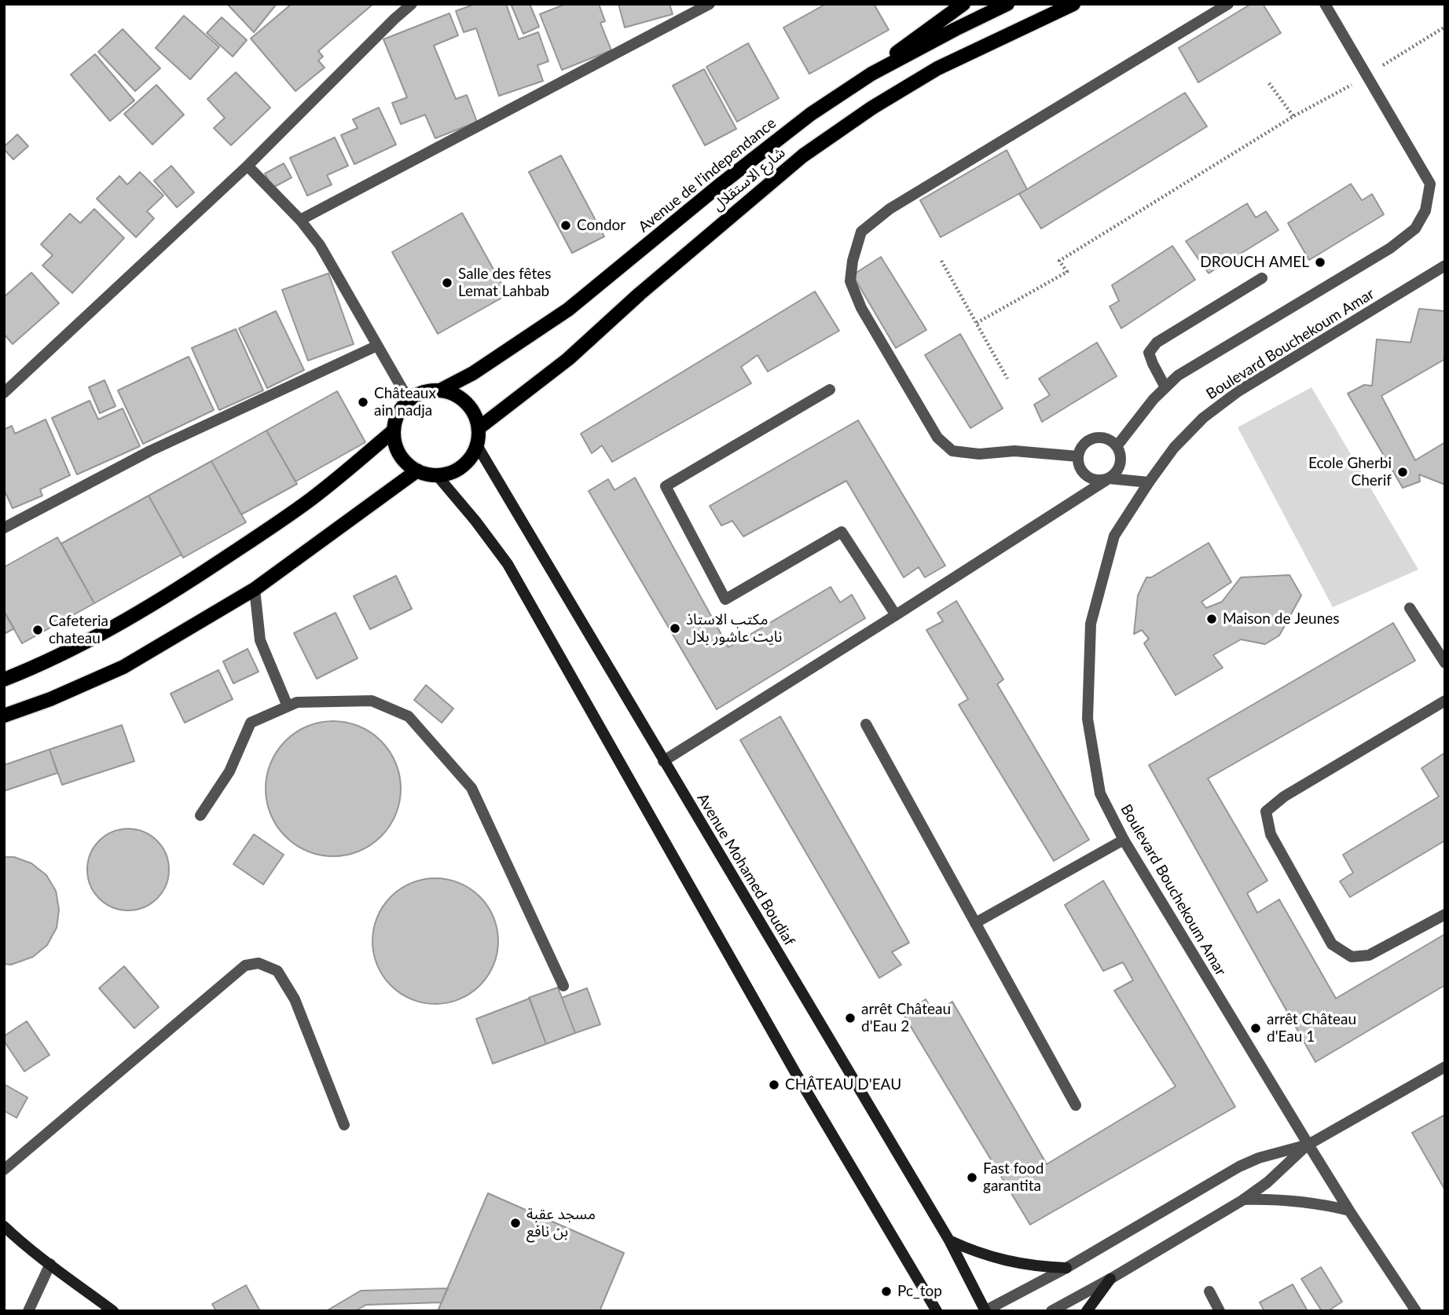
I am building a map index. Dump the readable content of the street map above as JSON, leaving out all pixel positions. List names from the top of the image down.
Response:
{
  "streets": {
    "main road": ["Avenue de l'independance", "شارع الاستقلال", "Avenue Mohamed Boudiaf"],
    "street": ["Boulevard Bouchekoum Amar"]
  },
  "crossings": [
    ["Avenue de l'independance", "شارع الاستقلال"],
    ["Avenue de l'independance", "Avenue Mohamed Boudiaf"],
    ["شارع الاستقلال", "Avenue Mohamed Boudiaf"]
  ],
  "places": [
    "Condor",
    "DROUCH AMEL",
    "Salle des fêtes Lemat Lahbab",
    "Châteaux ain nadja",
    "Ecole Gherbi Cherif",
    "Maison de Jeunes",
    "مكتب الاستاذ نايت عاشور بلال",
    "Cafeteria chateau",
    "arrêt Château d'Eau 2",
    "arrêt Château d'Eau 1",
    "CHÂTEAU D'EAU",
    "Fast food garantita",
    "مسجد عقبة بن نافع",
    "Pc_top"
  ]
}
